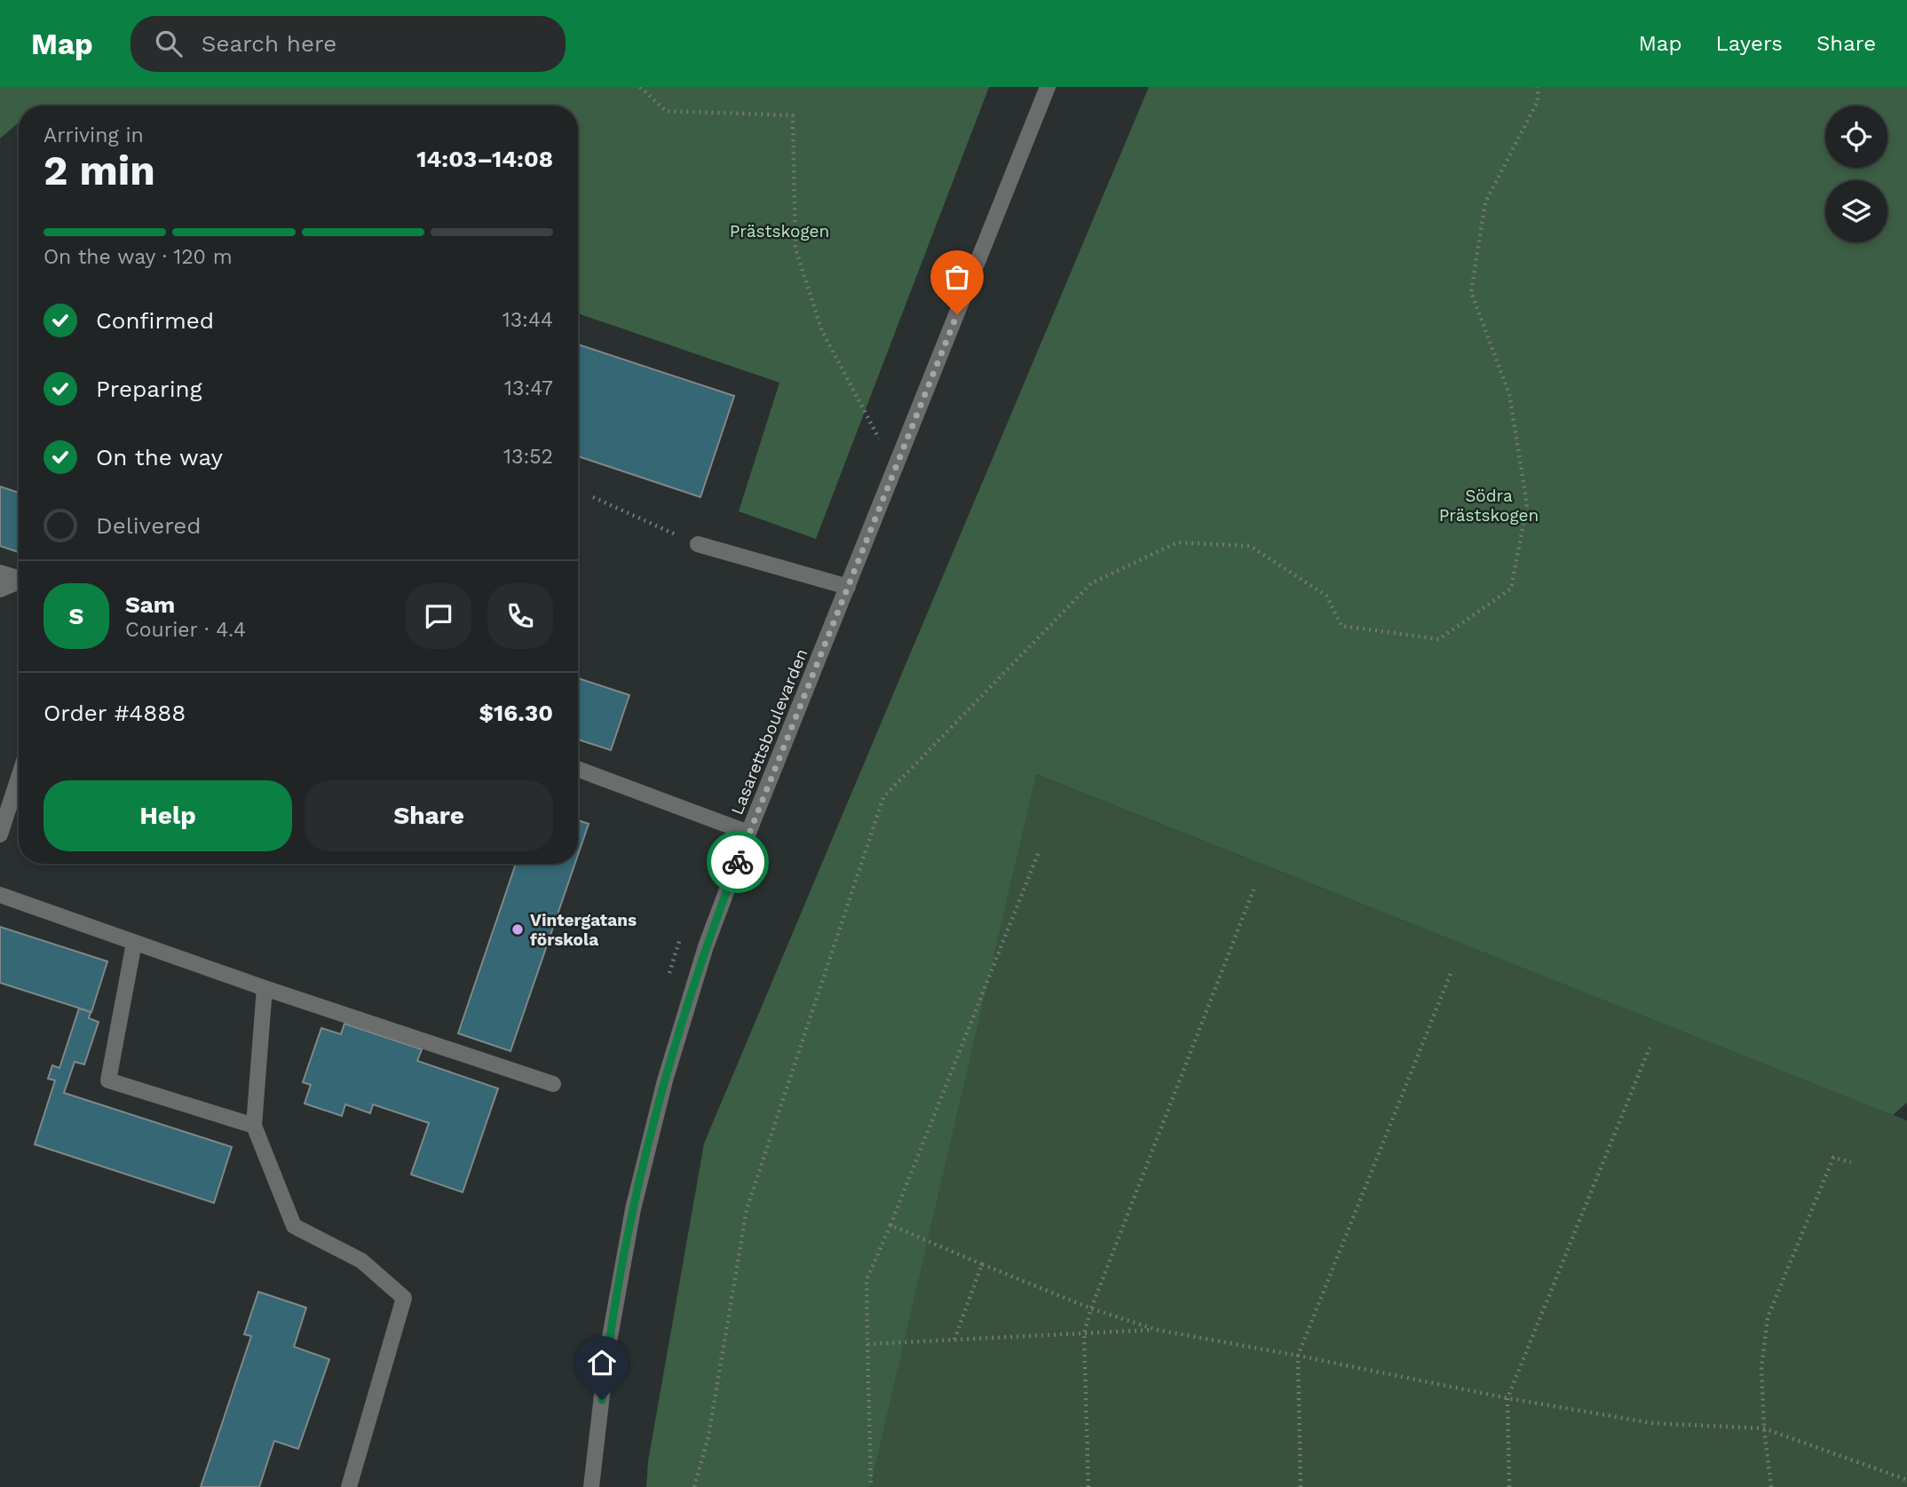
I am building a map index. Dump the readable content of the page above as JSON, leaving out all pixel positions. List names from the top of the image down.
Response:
{
  "streets": {
    "street": ["Lasarettsboulevarden"]
  },
  "parks": ["Prästskogen", "Södra Prästskogen"],
  "places": ["Vintergatans förskola"],
  "page": {
    "header": "Map",
    "search": "Search here",
    "nav": ["Map", "Layers", "Share"],
    "heading": ["2 min", "Arriving in", "14:03–14:08"],
    "panel": [
      "Sam",
      "Courier · 4.4",
      "Order #4888",
      "$16.30"
    ],
    "bar": "On the way · 120 m",
    "list": [
      ["Confirmed", "13:44"],
      ["Preparing", "13:47"],
      ["On the way", "13:52"],
      "Delivered"
    ],
    "round": "S",
    "buttons": ["Help", "Share"]
  }
}
